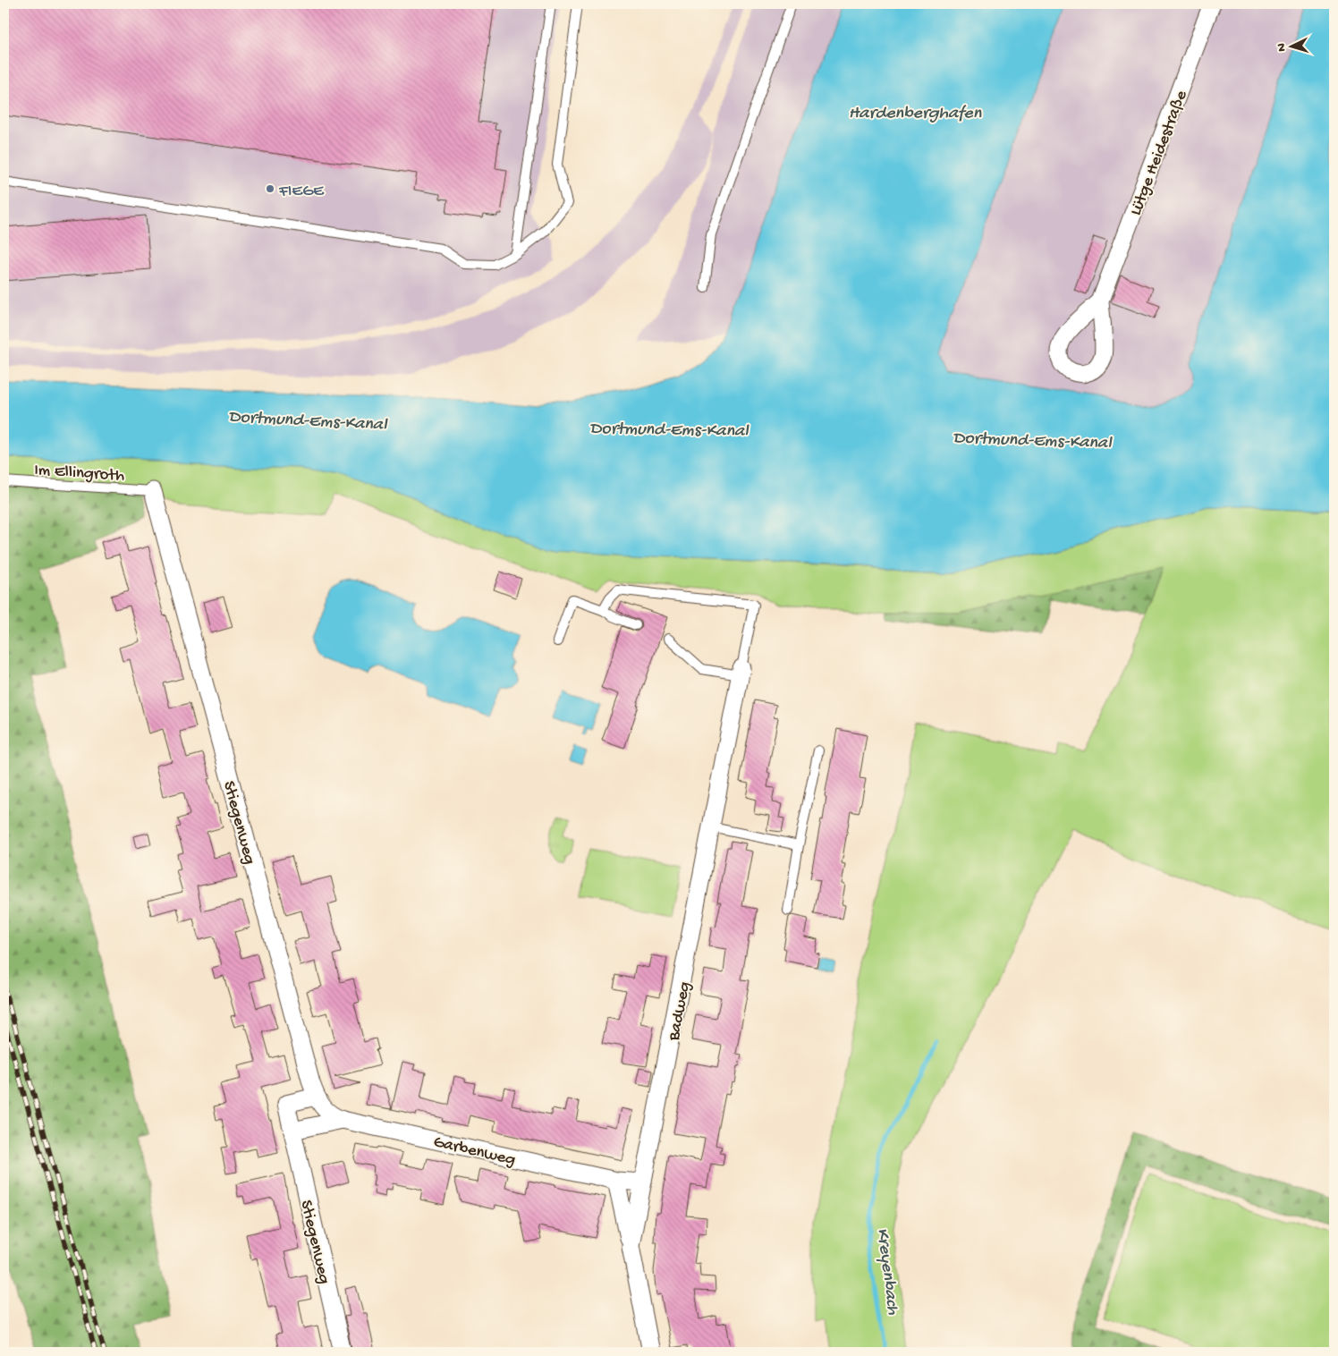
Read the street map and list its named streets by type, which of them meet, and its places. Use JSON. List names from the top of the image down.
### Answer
{
  "streets": {
    "street": [
      "Lütge Heidestraße",
      "Stiegenweg",
      "Badweg",
      "Garbenweg"
    ],
    "lane": ["Im Ellingroth"]
  },
  "crossings": [
    ["Im Ellingroth", "Stiegenweg"],
    ["Stiegenweg", "Garbenweg"],
    ["Badweg", "Garbenweg"]
  ],
  "water": ["Hardenberghafen", "Dortmund-Ems-Kanal", "Kreyenbach"],
  "places": ["FIEGE"],
  "north": "left"
}
